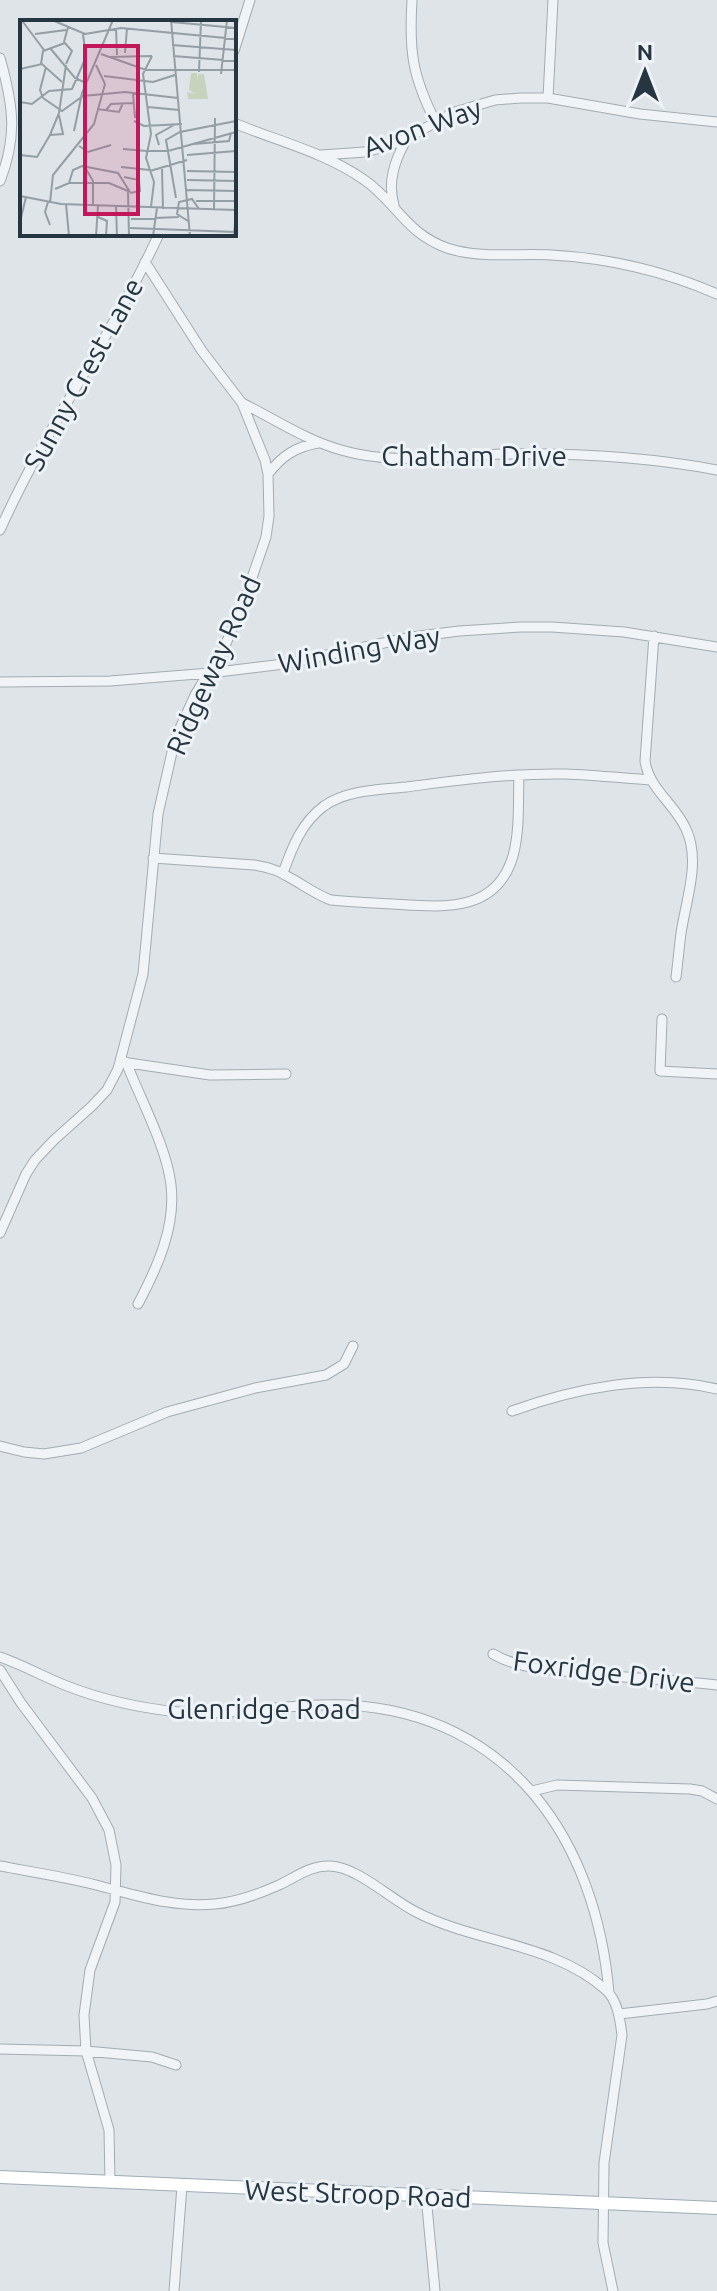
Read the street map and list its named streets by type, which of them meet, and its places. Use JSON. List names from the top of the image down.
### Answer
{
  "streets": {
    "main road": ["West Stroop Road"],
    "street": [
      "Avon Way",
      "Sunny Crest Lane",
      "Chatham Drive",
      "Winding Way",
      "Ridgeway Road",
      "Foxridge Drive",
      "Glenridge Road"
    ]
  },
  "crossings": [
    ["Sunny Crest Lane", "Ridgeway Road"],
    ["Chatham Drive", "Ridgeway Road"],
    ["Winding Way", "Ridgeway Road"]
  ],
  "north": "top"
}
